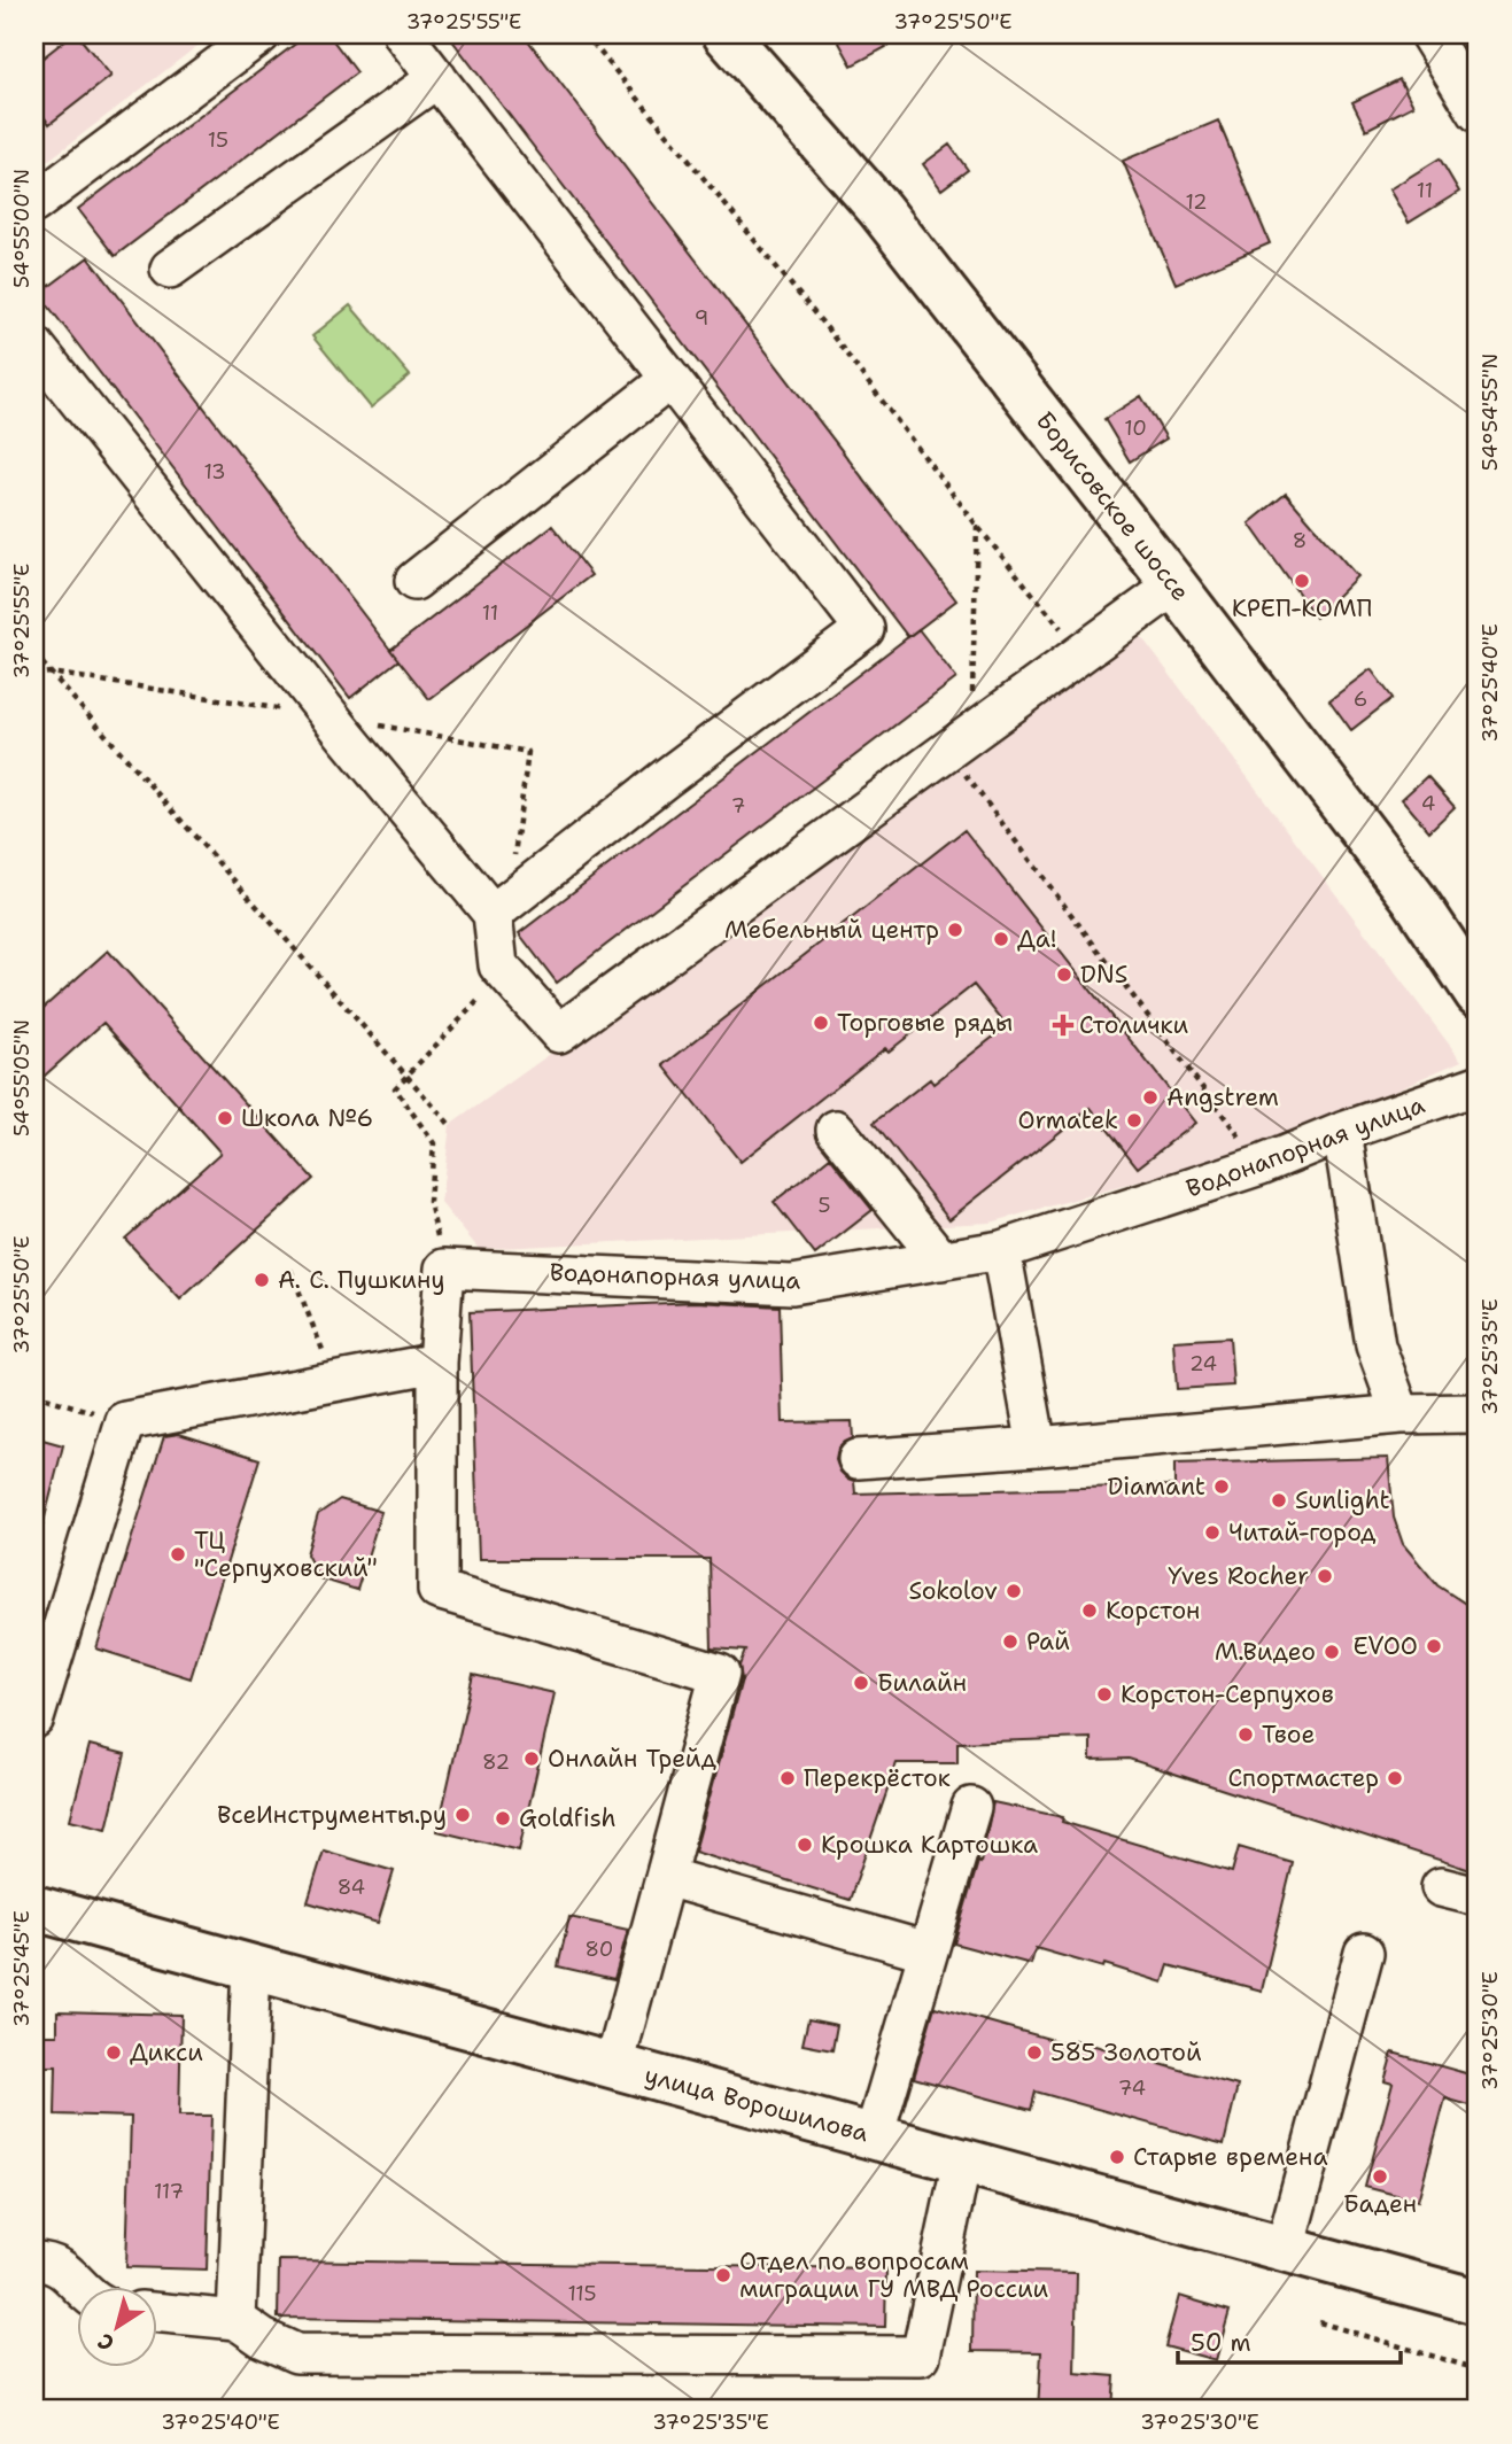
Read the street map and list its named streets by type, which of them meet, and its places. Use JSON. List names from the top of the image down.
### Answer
{
  "streets": {
    "main road": ["Борисовское шоссе", "улица Ворошилова"],
    "street": ["Водонапорная улица"]
  },
  "places": {
    "other": [
      "КРЕП-КОМП",
      "Мебельный центр",
      "Да!",
      "DNS",
      "Торговые ряды",
      "Angstrem",
      "Школа №6",
      "Ormatek",
      "А. С. Пушкину",
      "Diamant",
      "Sunlight",
      "Читай-город",
      "ТЦ \"Серпуховский\"",
      "Yves Rocher",
      "Sokolov",
      "Корстон",
      "Рай",
      "EVOO",
      "М.Видео",
      "Билайн",
      "Корстон-Серпухов",
      "Твое",
      "Онлайн Трейд",
      "Перекрёсток",
      "Спортмастер",
      "ВсеИнструменты.ру",
      "Goldfish",
      "Крошка Картошка",
      "Дикси",
      "585 Золотой",
      "Старые времена",
      "Баден",
      "Отдел по вопросам миграции ГУ МВД России"
    ],
    "health": ["Столички"]
  },
  "house_numbers": [
    "15",
    "11",
    "12",
    "9",
    "10",
    "13",
    "8",
    "11",
    "6",
    "4",
    "7",
    "5",
    "24",
    "82",
    "84",
    "80",
    "74",
    "117",
    "115"
  ],
  "scale_bar": "50 m",
  "north": "bottom left",
  "coordinates": [
    "37°25'55\"E",
    "37°25'50\"E",
    "54°55'00\"N",
    "54°54'55\"N",
    "37°25'40\"E",
    "54°55'05\"N",
    "37°25'35\"E",
    "37°25'45\"E",
    "37°25'30\"E"
  ]
}
